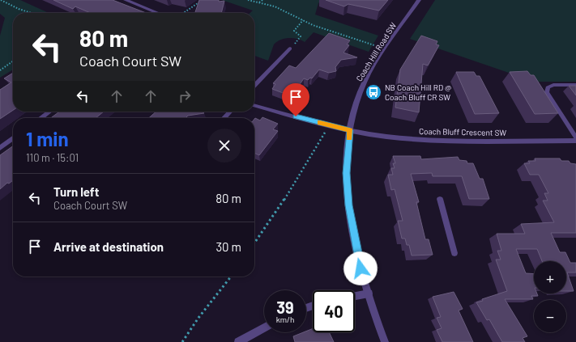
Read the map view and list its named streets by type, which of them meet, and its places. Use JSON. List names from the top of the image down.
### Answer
{
  "streets": {
    "street": ["Coach Hill Road SW", "Coach Bluff Crescent SW"]
  },
  "crossings": [
    ["Coach Hill Road SW", "Coach Bluff Crescent SW"]
  ],
  "places": {
    "bus stop": ["NB Coach Hill RD @ Coach Bluff CR SW"]
  },
  "page": {
    "turn": ["80 m", "Coach Court SW"],
    "heading": ["1 min", "110 m · 15:01"],
    "list": [
      {
        "name": "Turn left",
        "note": "Coach Court SW",
        "value": "80 m"
      },
      {
        "name": "Arrive at destination",
        "value": "30 m"
      }
    ],
    "map_buttons": ["+", "−"],
    "speed": "39 km/h",
    "limit": "40"
  }
}
